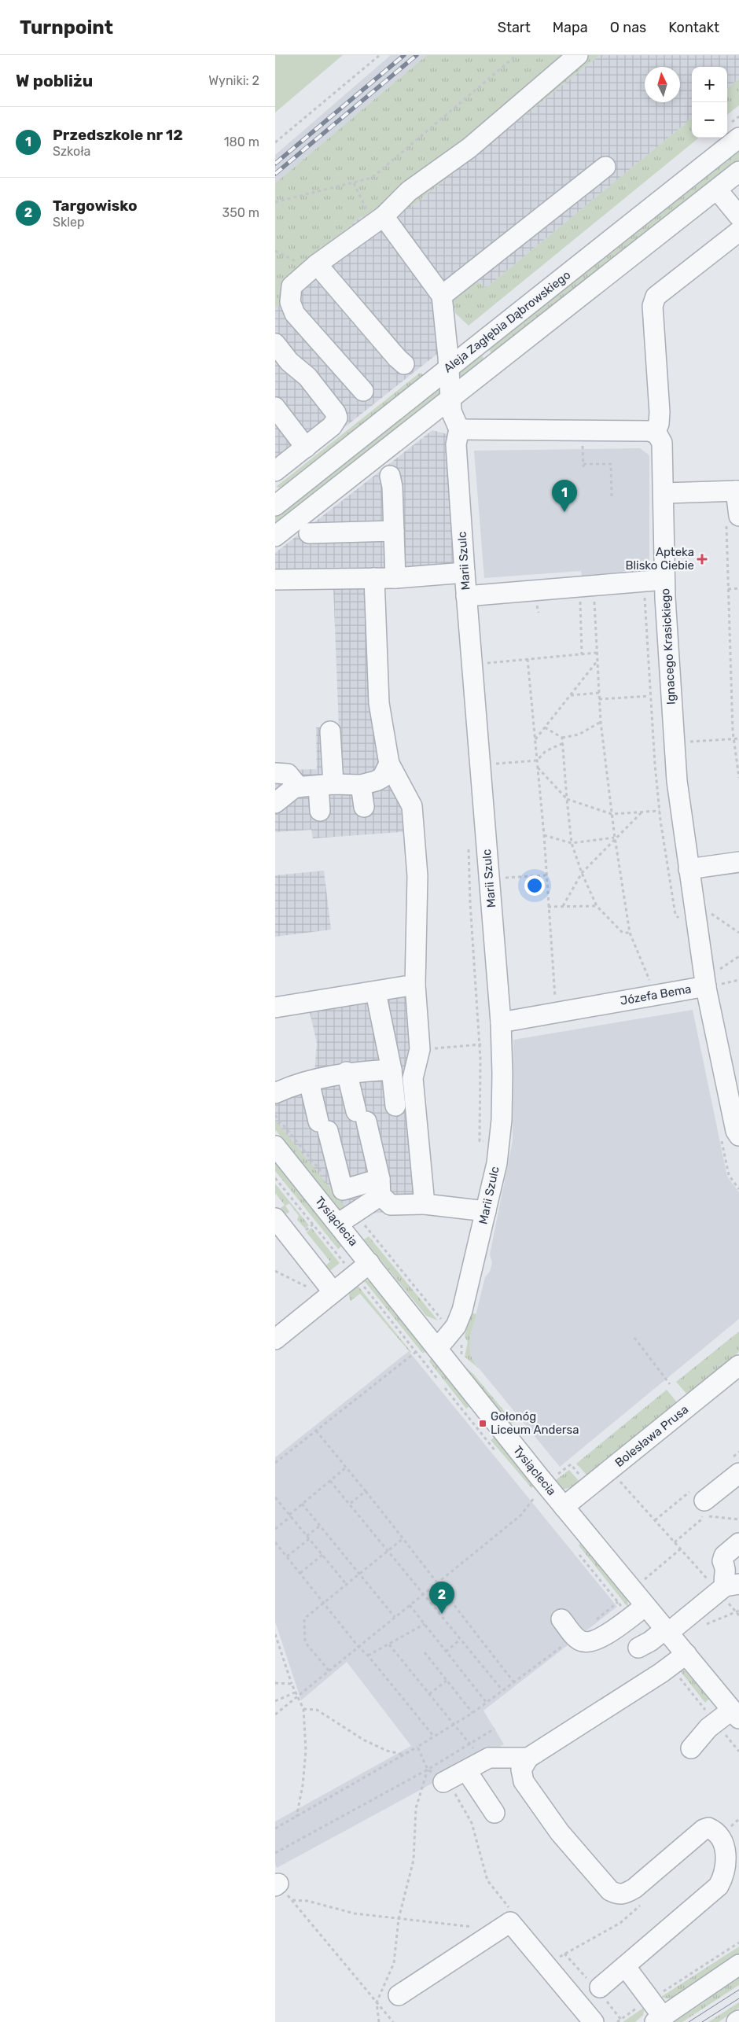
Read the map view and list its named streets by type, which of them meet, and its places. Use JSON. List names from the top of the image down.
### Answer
{
  "streets": {
    "street": [
      "Aleja Zagłębia Dąbrowskiego",
      "Marii Szulc",
      "Ignacego Krasickiego",
      "Józefa Bema",
      "Tysiąclecia",
      "Bolesława Prusa"
    ]
  },
  "crossings": [
    ["Marii Szulc", "Józefa Bema"],
    ["Marii Szulc", "Tysiąclecia"],
    ["Ignacego Krasickiego", "Józefa Bema"],
    ["Tysiąclecia", "Bolesława Prusa"]
  ],
  "places": {
    "health": ["Apteka Blisko Ciebie"],
    "transit": ["Gołonóg Liceum Andersa"]
  },
  "north": "top",
  "page": {
    "header": "Turnpoint",
    "nav": [
      "Start",
      "Mapa",
      "O nas",
      "Kontakt"
    ],
    "heading": ["W pobliżu", "Wyniki: 2"],
    "map_buttons": ["+", "−"],
    "list": [
      {
        "mark": "1",
        "name": "Przedszkole nr 12",
        "note": "Szkoła",
        "value": "180 m"
      },
      {
        "mark": "2",
        "name": "Targowisko",
        "note": "Sklep",
        "value": "350 m"
      }
    ],
    "pins": ["1", "2"]
  }
}
